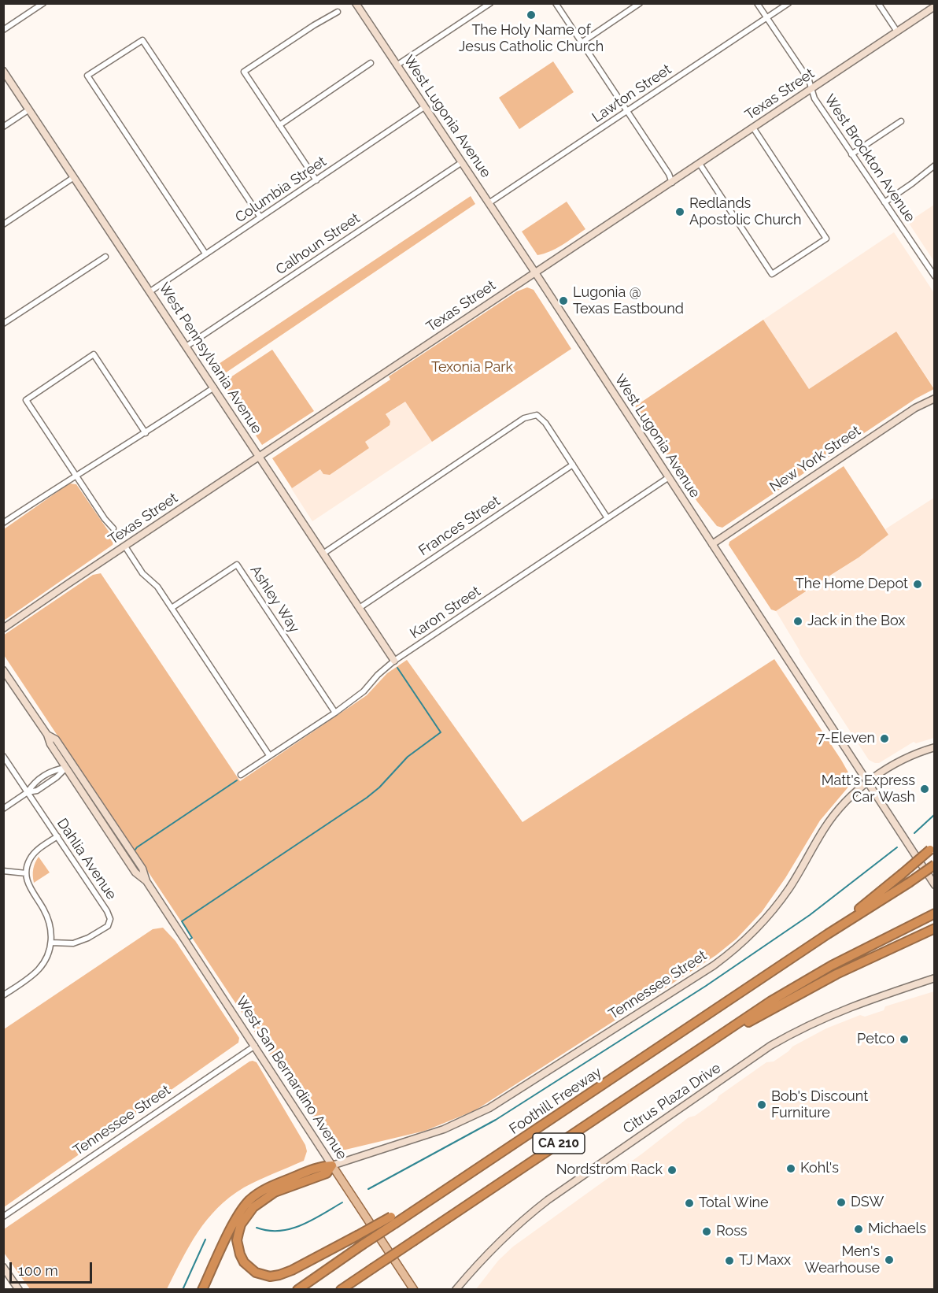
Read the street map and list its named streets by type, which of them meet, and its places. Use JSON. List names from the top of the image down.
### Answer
{
  "streets": {
    "highway": ["Foothill Freeway", "CA 210"],
    "main road": ["West San Bernardino Avenue"],
    "street": [
      "Lawton Street",
      "Texas Street",
      "West Lugonia Avenue",
      "West Brockton Avenue",
      "Columbia Street",
      "Calhoun Street",
      "West Pennsylvania Avenue",
      "New York Street",
      "Frances Street",
      "Ashley Way",
      "Karon Street",
      "Dahlia Avenue",
      "Tennessee Street",
      "Citrus Plaza Drive"
    ]
  },
  "crossings": [
    ["Lawton Street", "West Lugonia Avenue"],
    ["Lawton Street", "West Brockton Avenue"],
    ["Texas Street", "West Lugonia Avenue"],
    ["Texas Street", "West Brockton Avenue"],
    ["Texas Street", "West Pennsylvania Avenue"],
    ["West Lugonia Avenue", "Columbia Street"],
    ["West Lugonia Avenue", "Calhoun Street"],
    ["West Lugonia Avenue", "New York Street"],
    ["West Lugonia Avenue", "Karon Street"],
    ["West Lugonia Avenue", "Tennessee Street"],
    ["Columbia Street", "West Pennsylvania Avenue"],
    ["Calhoun Street", "West Pennsylvania Avenue"],
    ["West Pennsylvania Avenue", "Frances Street"],
    ["West Pennsylvania Avenue", "Karon Street"],
    ["Ashley Way", "Karon Street"],
    ["Tennessee Street", "West San Bernardino Avenue"]
  ],
  "parks": ["Texonia Park"],
  "places": [
    "The Holy Name of Jesus Catholic Church",
    "Redlands Apostolic Church",
    "Lugonia @ Texas Eastbound",
    "The Home Depot",
    "Jack in the Box",
    "7-Eleven",
    "Matt's Express Car Wash",
    "Petco",
    "Bob's Discount Furniture",
    "Kohl's",
    "Nordstrom Rack",
    "DSW",
    "Total Wine",
    "Michaels",
    "Ross",
    "Men's Wearhouse",
    "TJ Maxx"
  ],
  "scale_bar": "100 m"
}
